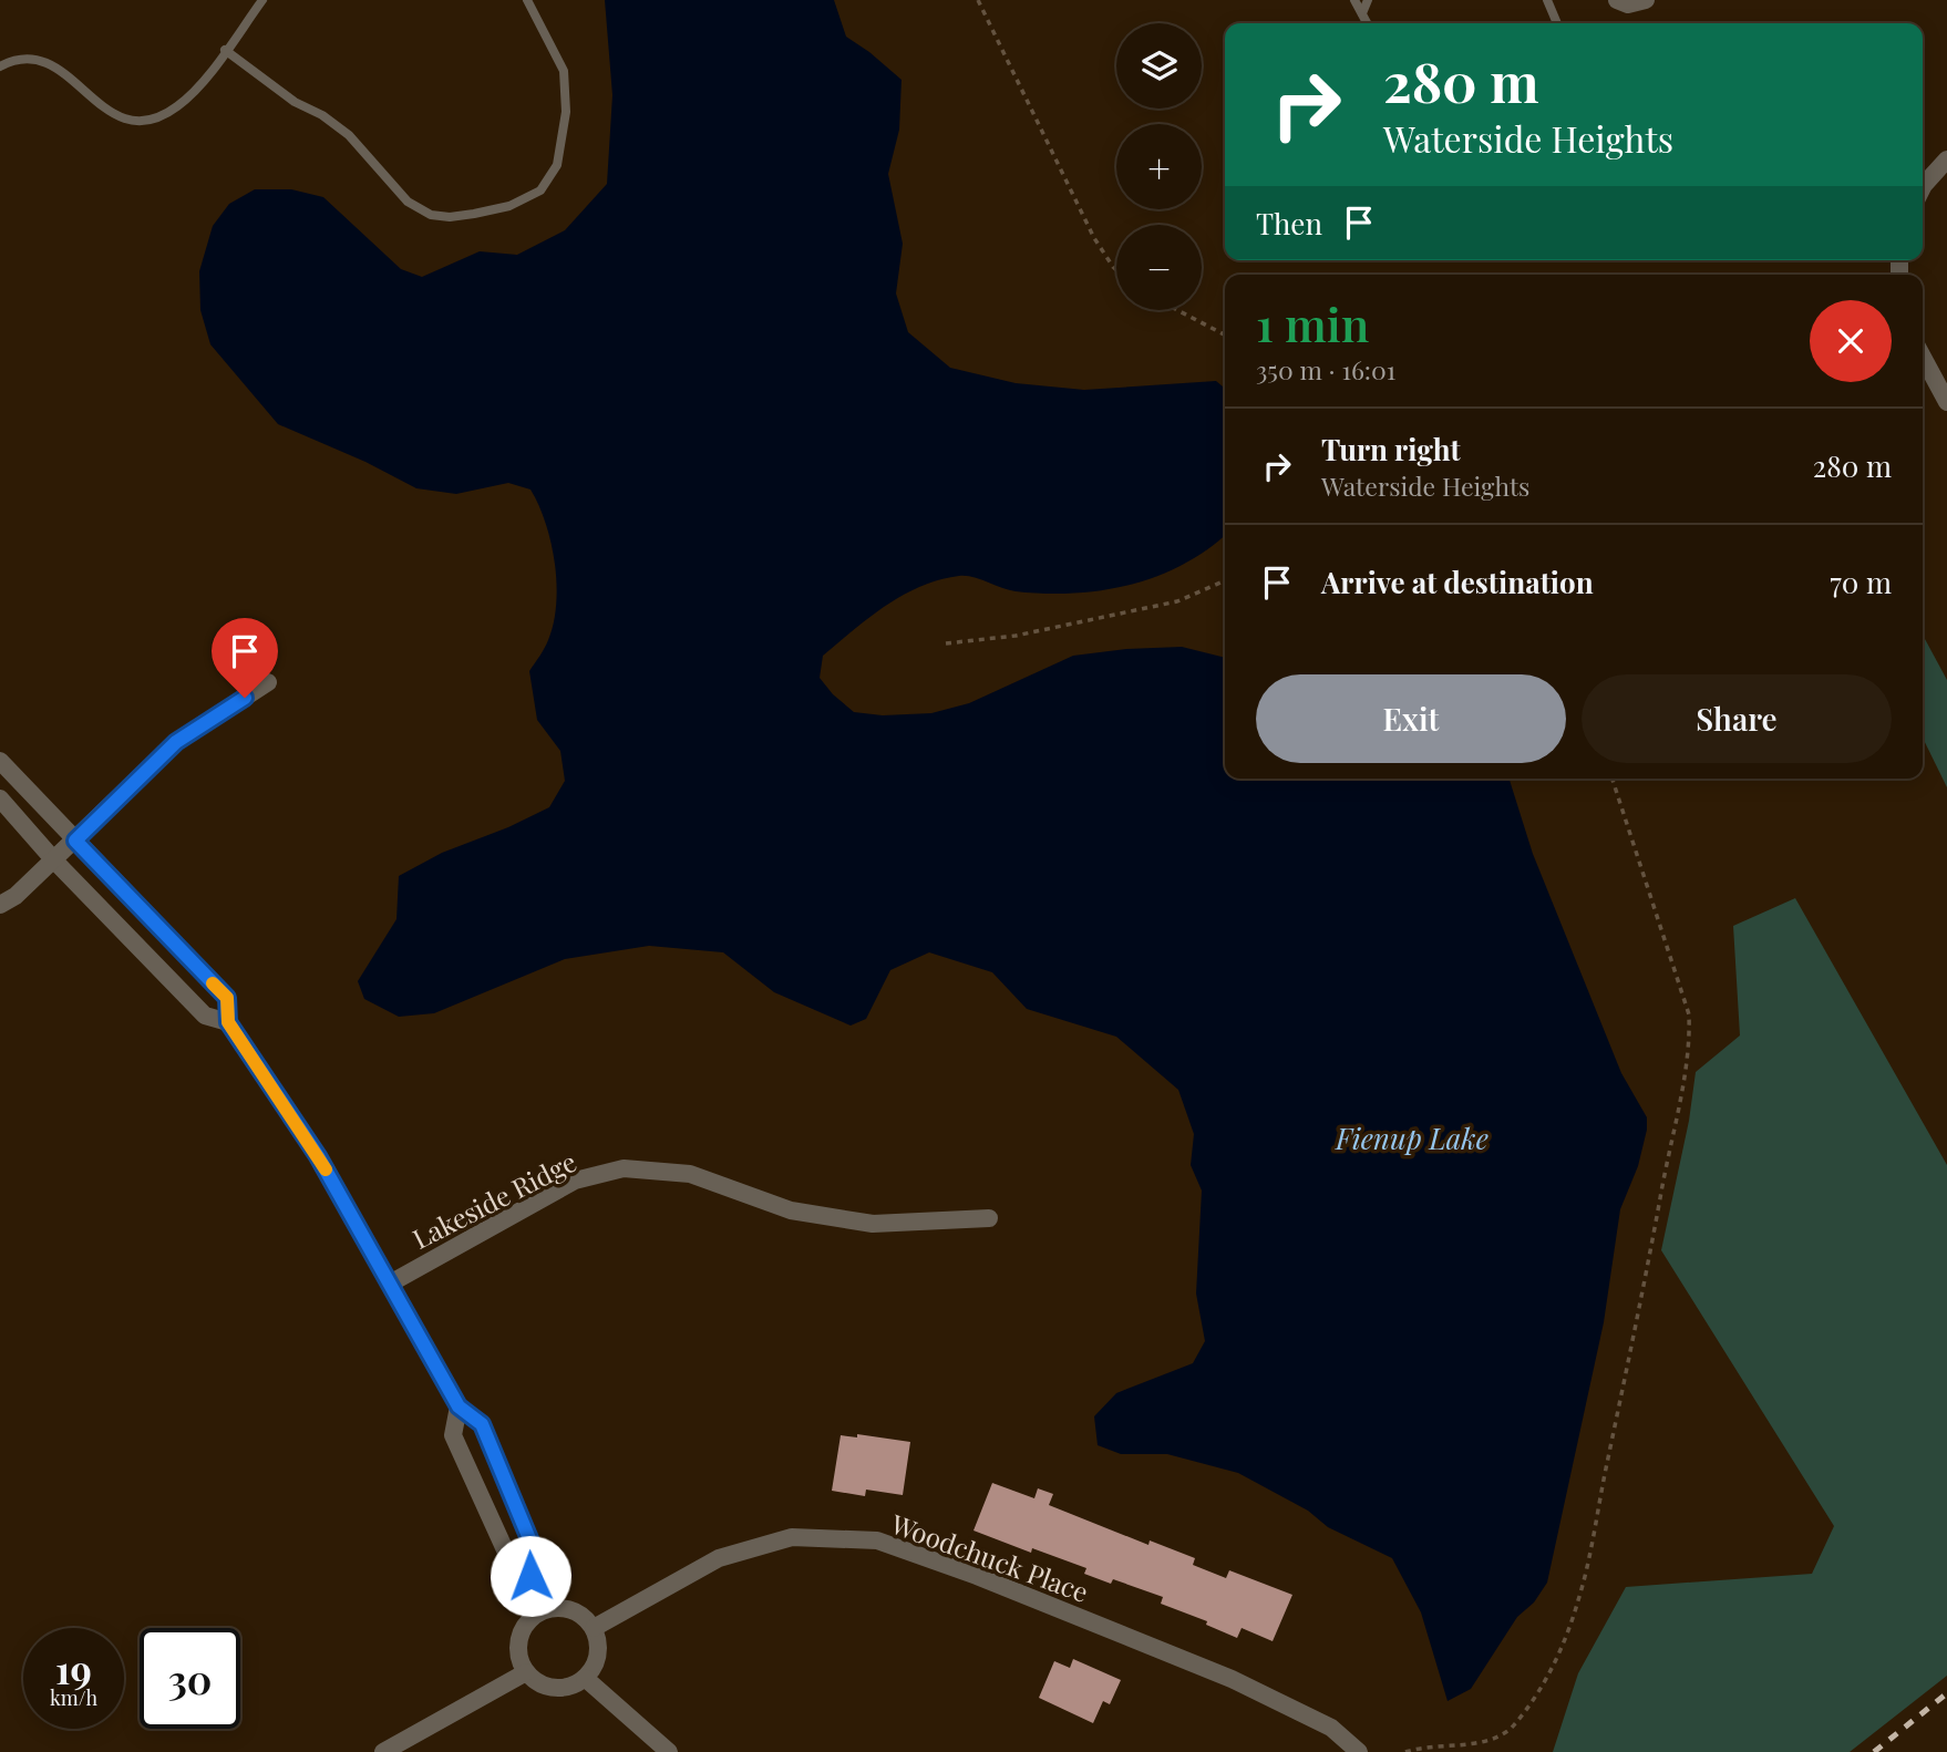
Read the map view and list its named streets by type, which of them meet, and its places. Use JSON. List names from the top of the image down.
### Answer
{
  "streets": {
    "street": ["Lakeside Ridge", "Woodchuck Place"]
  },
  "water": ["Fienup Lake"],
  "page": {
    "map_buttons": ["+", "−"],
    "turn": ["280 m", "Waterside Heights"],
    "then": "Then",
    "heading": ["1 min", "350 m · 16:01"],
    "list": [
      {
        "name": "Turn right",
        "note": "Waterside Heights",
        "value": "280 m"
      },
      {
        "name": "Arrive at destination",
        "value": "70 m"
      }
    ],
    "buttons": ["Exit", "Share"],
    "speed": "19 km/h",
    "limit": "30"
  }
}
